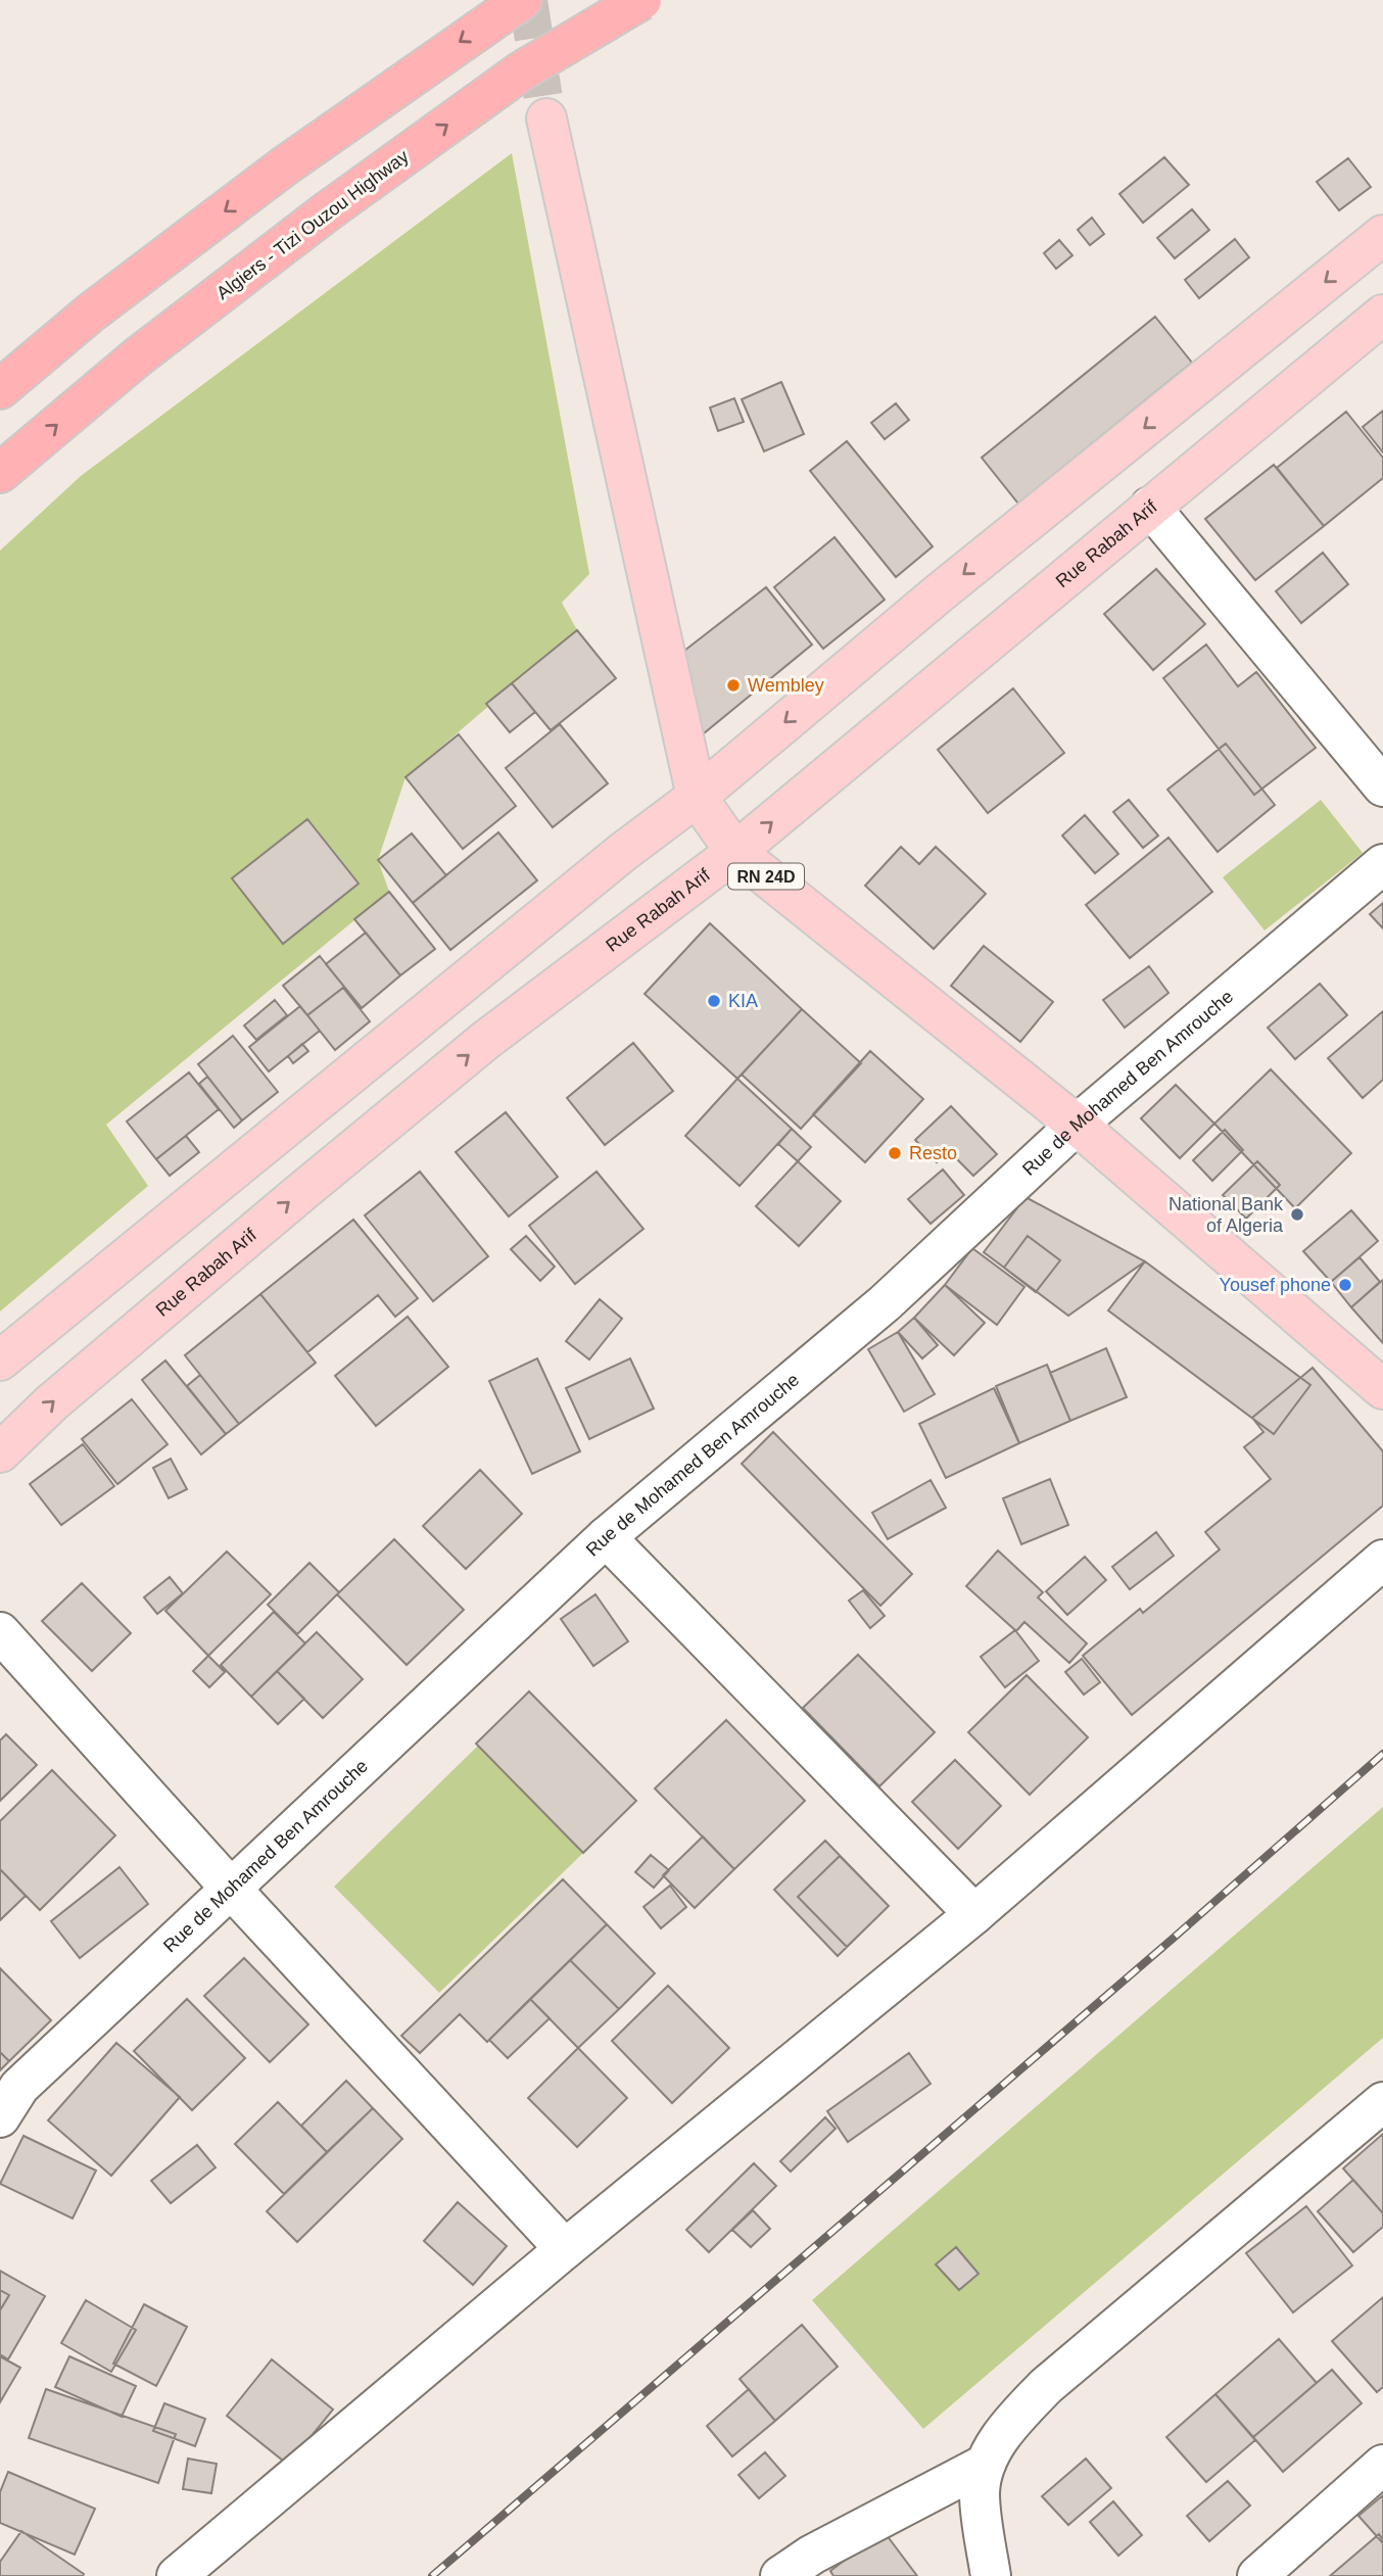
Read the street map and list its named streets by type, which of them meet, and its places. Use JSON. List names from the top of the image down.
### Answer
{
  "streets": {
    "highway": ["Algiers - Tizi Ouzou Highway"],
    "main road": ["Rue Rabah Arif", "RN 24D"],
    "street": ["Rue de Mohamed Ben Amrouche"]
  },
  "crossings": [
    ["Rue Rabah Arif", "RN 24D"],
    ["RN 24D", "Rue de Mohamed Ben Amrouche"]
  ],
  "places": [
    "Wembley",
    "KIA",
    "Resto",
    "National Bank of Algeria",
    "Yousef phone"
  ]
}
